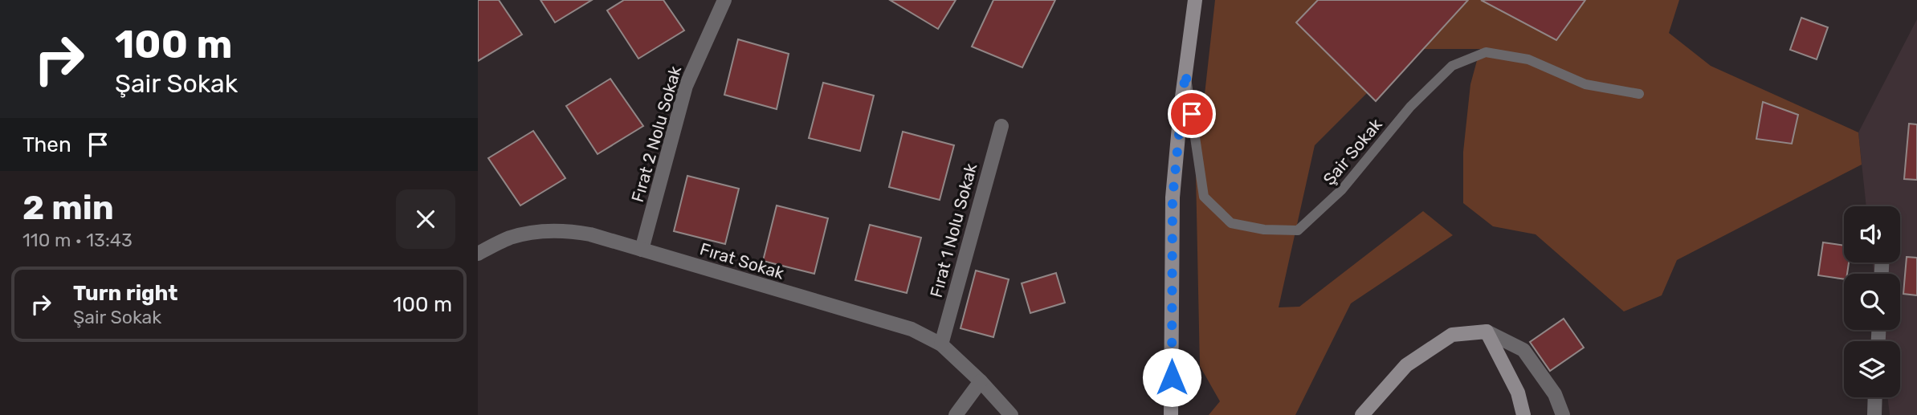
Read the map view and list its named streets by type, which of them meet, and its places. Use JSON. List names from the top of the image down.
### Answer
{
  "streets": {
    "street": ["Fırat 2 Nolu Sokak", "Fırat 1 Nolu Sokak", "Fırat Sokak"],
    "lane": ["Şair Sokak"]
  },
  "crossings": [
    ["Fırat 2 Nolu Sokak", "Fırat Sokak"],
    ["Fırat 1 Nolu Sokak", "Fırat Sokak"]
  ],
  "page": {
    "turn": ["100 m", "Şair Sokak"],
    "then": "Then",
    "heading": ["2 min", "110 m · 13:43"],
    "list": [
      {
        "name": "Turn right",
        "note": "Şair Sokak",
        "value": "100 m"
      }
    ]
  }
}
